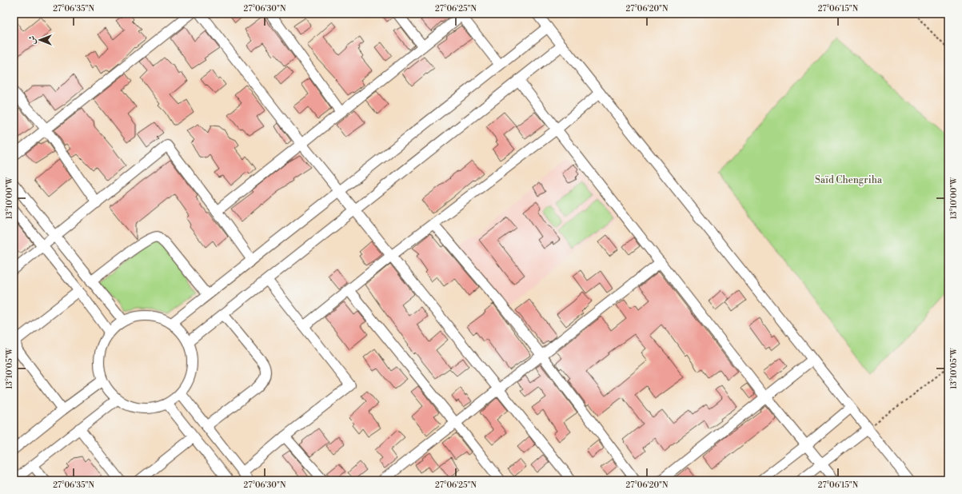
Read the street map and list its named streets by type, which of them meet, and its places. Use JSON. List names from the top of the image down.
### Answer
{
  "parks": ["Saïd Chengriha"],
  "north": "left",
  "coordinates": [
    "27°06'35\"N",
    "27°06'30\"N",
    "27°06'25\"N",
    "27°06'20\"N",
    "27°06'15\"N",
    "13°10'00\"W",
    "13°10'05\"W"
  ]
}
